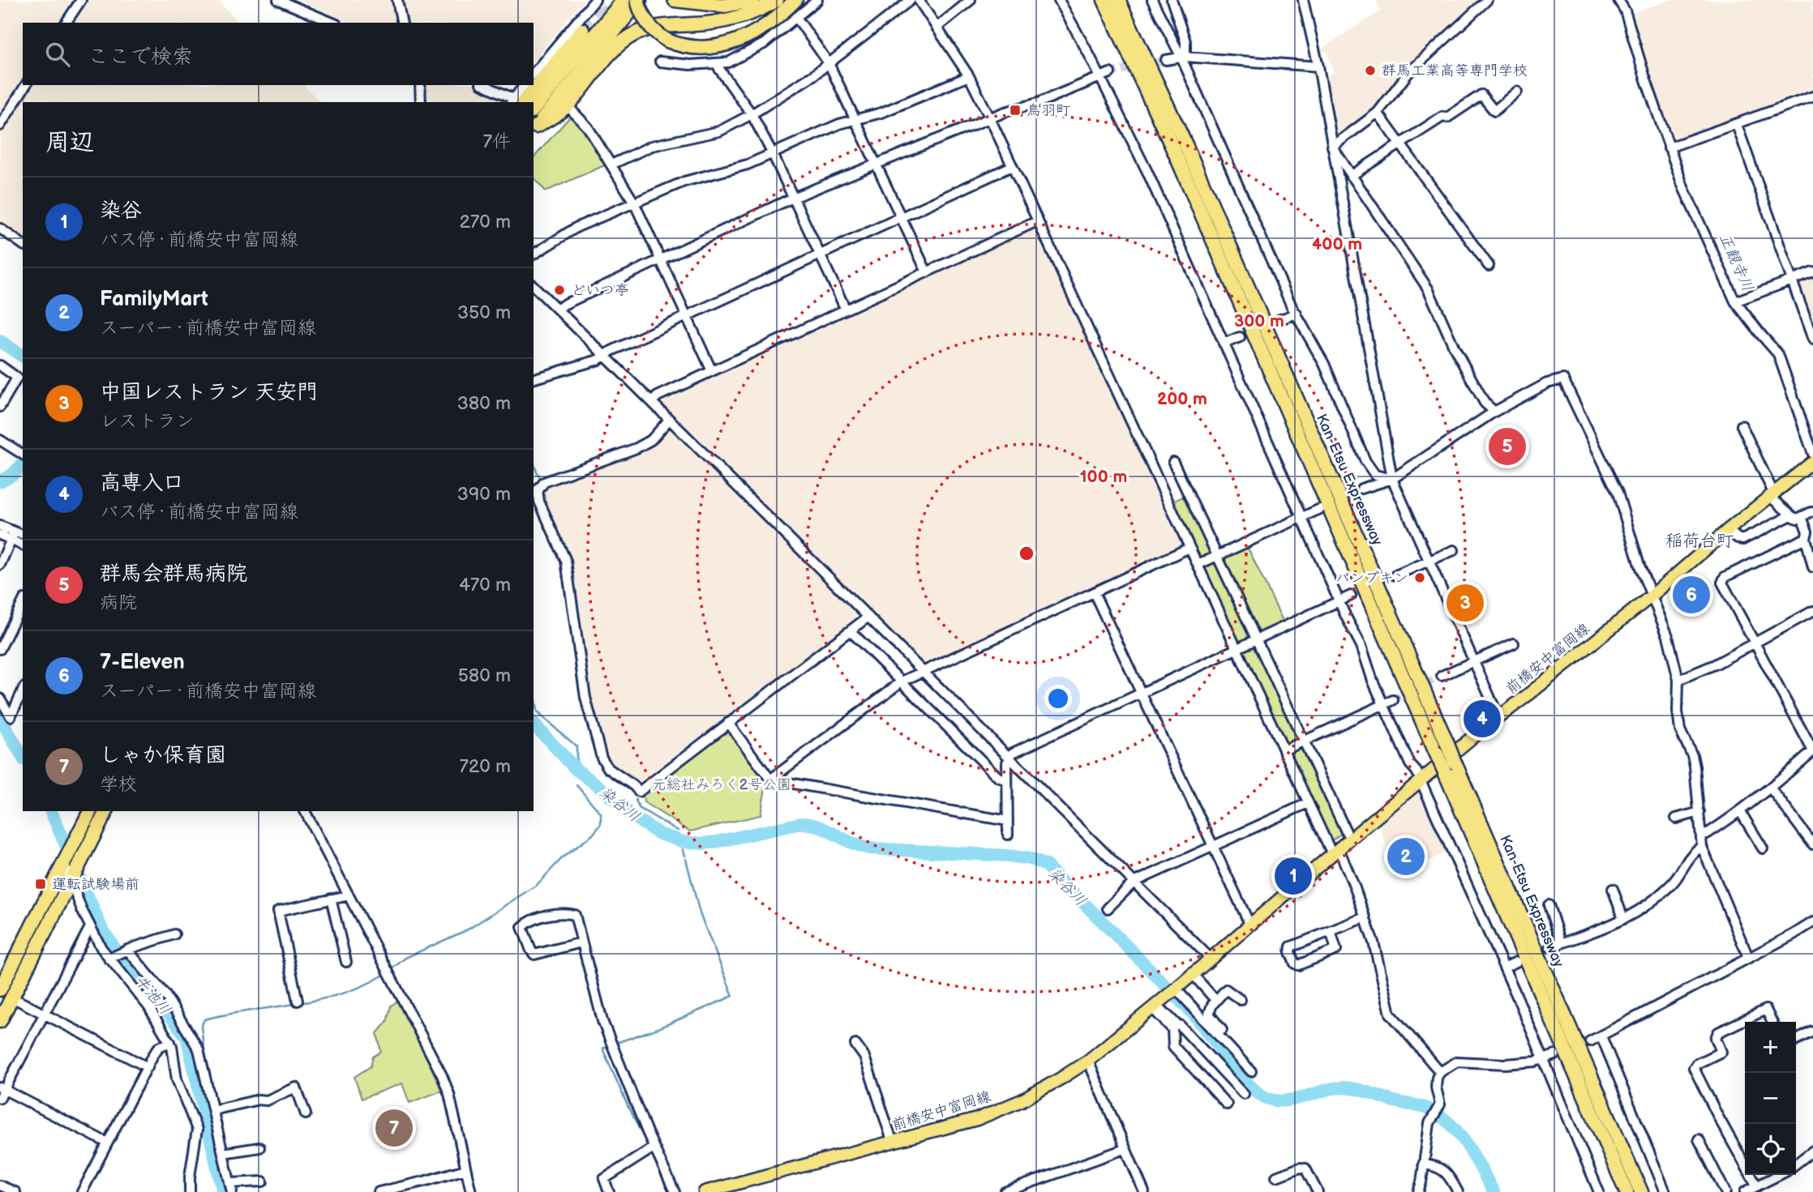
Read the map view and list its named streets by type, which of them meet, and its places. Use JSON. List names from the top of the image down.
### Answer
{
  "streets": {
    "highway": ["Kan-Etsu Expressway"],
    "main road": ["前橋安中富岡線"]
  },
  "districts": ["稲荷台町"],
  "water": ["正観寺川", "染谷川", "牛池川"],
  "parks": ["元総社みろく2号公園"],
  "places": {
    "other": ["群馬工業高等専門学校", "どいつ亭", "パンプキン"],
    "transit": ["鳥羽町", "運転試験場前"]
  },
  "page": {
    "search": "ここで検索",
    "heading": ["周辺", "7件"],
    "list": [
      {
        "mark": "1",
        "name": "染谷",
        "note": "バス停 · 前橋安中富岡線",
        "value": "270 m"
      },
      {
        "mark": "2",
        "name": "FamilyMart",
        "note": "スーパー · 前橋安中富岡線",
        "value": "350 m"
      },
      {
        "mark": "3",
        "name": "中国レストラン 天安門",
        "note": "レストラン",
        "value": "380 m"
      },
      {
        "mark": "4",
        "name": "高専入口",
        "note": "バス停 · 前橋安中富岡線",
        "value": "390 m"
      },
      {
        "mark": "5",
        "name": "群馬会群馬病院",
        "note": "病院",
        "value": "470 m"
      },
      {
        "mark": "6",
        "name": "7-Eleven",
        "note": "スーパー · 前橋安中富岡線",
        "value": "580 m"
      },
      {
        "mark": "7",
        "name": "しゃか保育園",
        "note": "学校",
        "value": "720 m"
      }
    ],
    "pins": [
      "5",
      "6",
      "3",
      "4",
      "2",
      "1",
      "7"
    ],
    "map_buttons": ["+", "−"]
  },
  "rings": [
    "400 m",
    "300 m",
    "200 m",
    "100 m"
  ]
}
